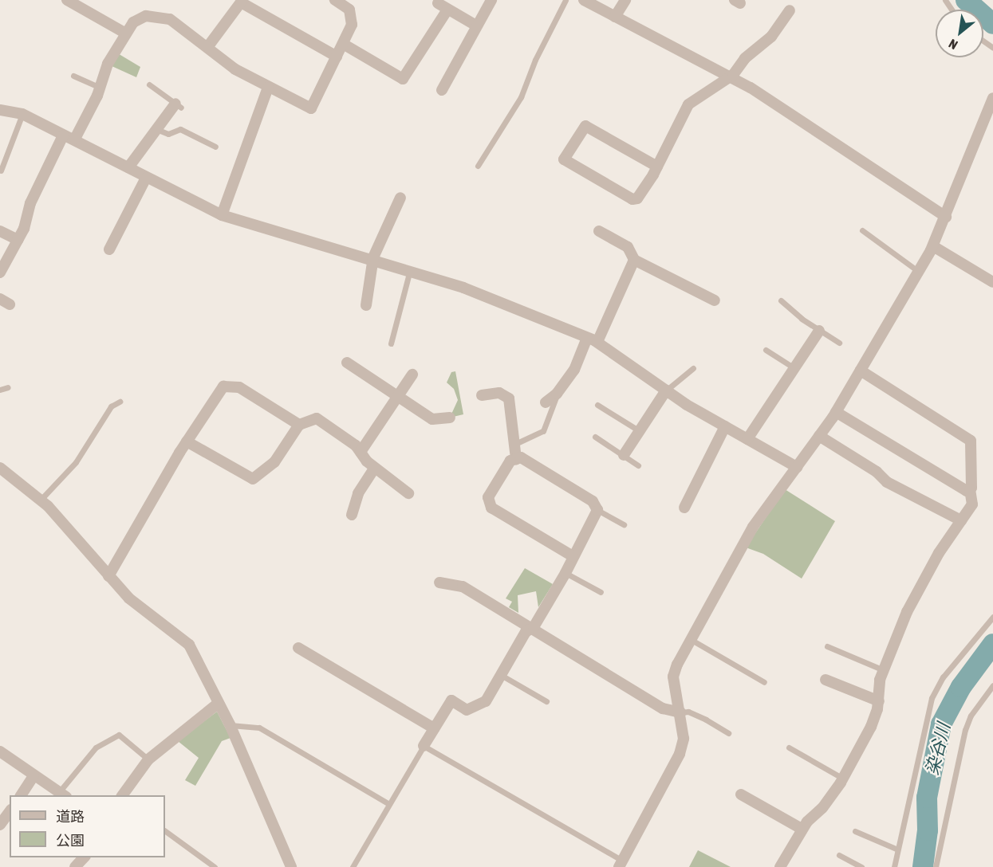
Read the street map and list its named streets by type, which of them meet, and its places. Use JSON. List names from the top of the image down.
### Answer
{
  "water": ["染谷川"],
  "legend": ["道路", "公園"],
  "north": "bottom left"
}
